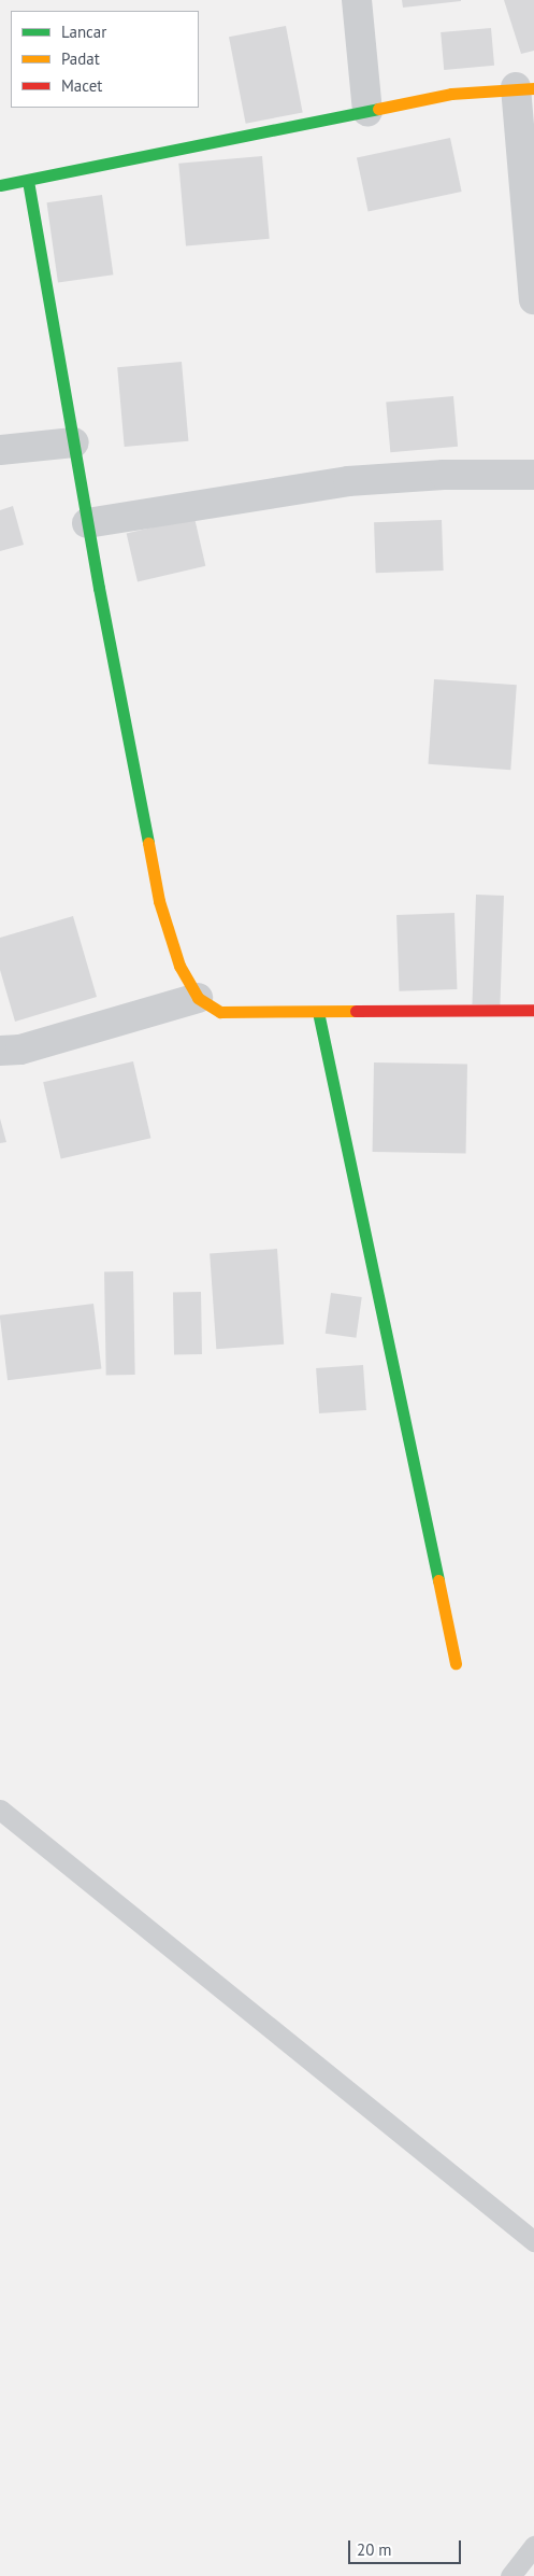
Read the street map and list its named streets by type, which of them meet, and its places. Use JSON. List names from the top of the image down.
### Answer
{
  "legend": ["Lancar", "Padat", "Macet"],
  "scale_bar": "20 m"
}
